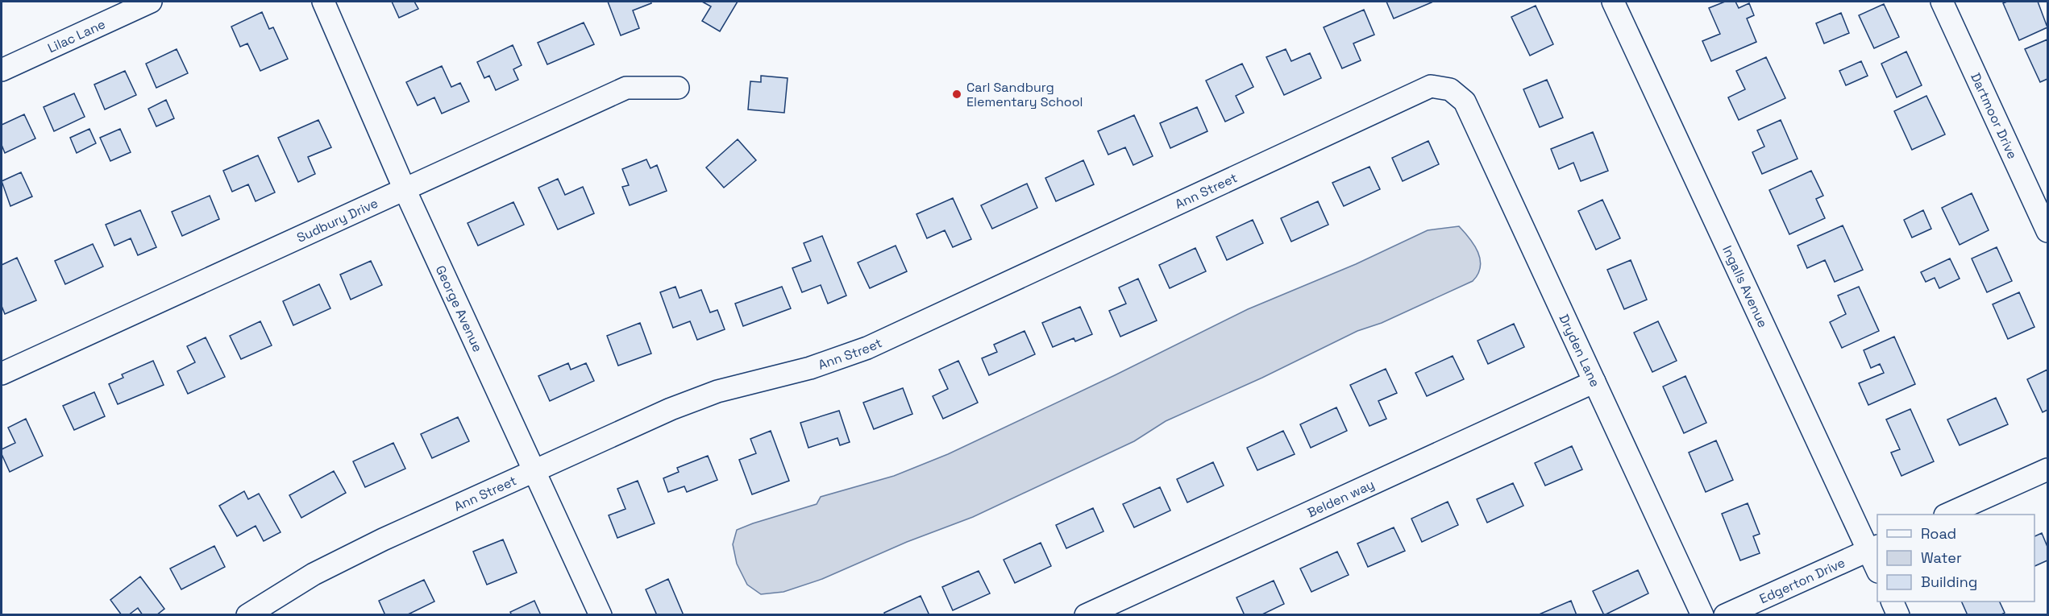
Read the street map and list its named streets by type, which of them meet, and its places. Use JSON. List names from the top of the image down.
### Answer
{
  "streets": {
    "street": [
      "Lilac Lane",
      "Dartmoor Drive",
      "Ann Street",
      "Sudbury Drive",
      "Ingalls Avenue",
      "George Avenue",
      "Dryden Lane",
      "Belden way",
      "Edgerton Drive"
    ]
  },
  "crossings": [
    ["Ann Street", "George Avenue"],
    ["Ann Street", "Dryden Lane"],
    ["Sudbury Drive", "George Avenue"],
    ["Ingalls Avenue", "Edgerton Drive"],
    ["Dryden Lane", "Belden way"]
  ],
  "places": ["Carl Sandburg Elementary School"],
  "legend": ["Road", "Water", "Building"]
}
